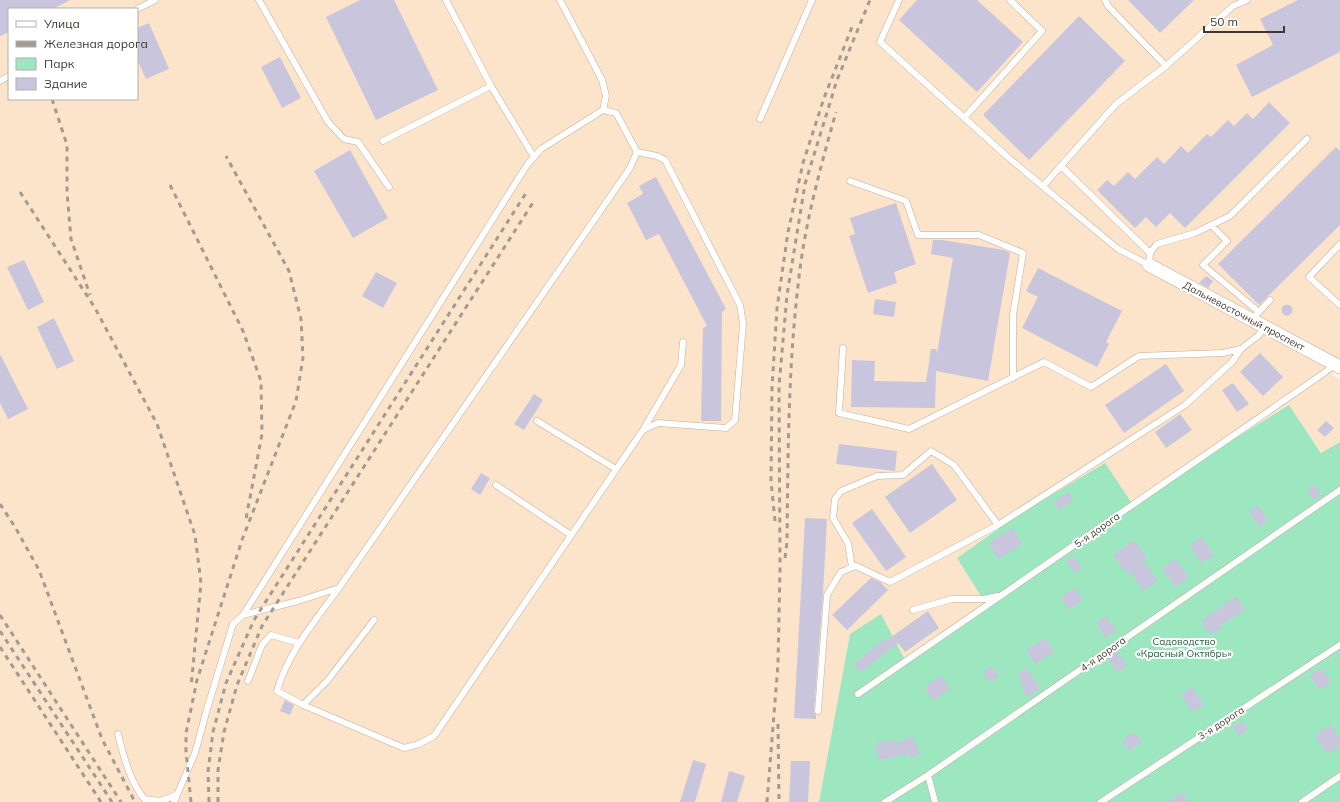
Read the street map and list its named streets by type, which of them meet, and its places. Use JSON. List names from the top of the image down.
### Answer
{
  "streets": {
    "street": ["Дальневосточный проспект"],
    "lane": ["5-я дорога", "4-я дорога", "3-я дорога"]
  },
  "crossings": [
    ["Дальневосточный проспект", "5-я дорога"]
  ],
  "parks": ["Садоводство «Красный Октябрь»"],
  "legend": [
    "Улица",
    "Железная дорога",
    "Парк",
    "Здание"
  ],
  "scale_bar": "50 m"
}
